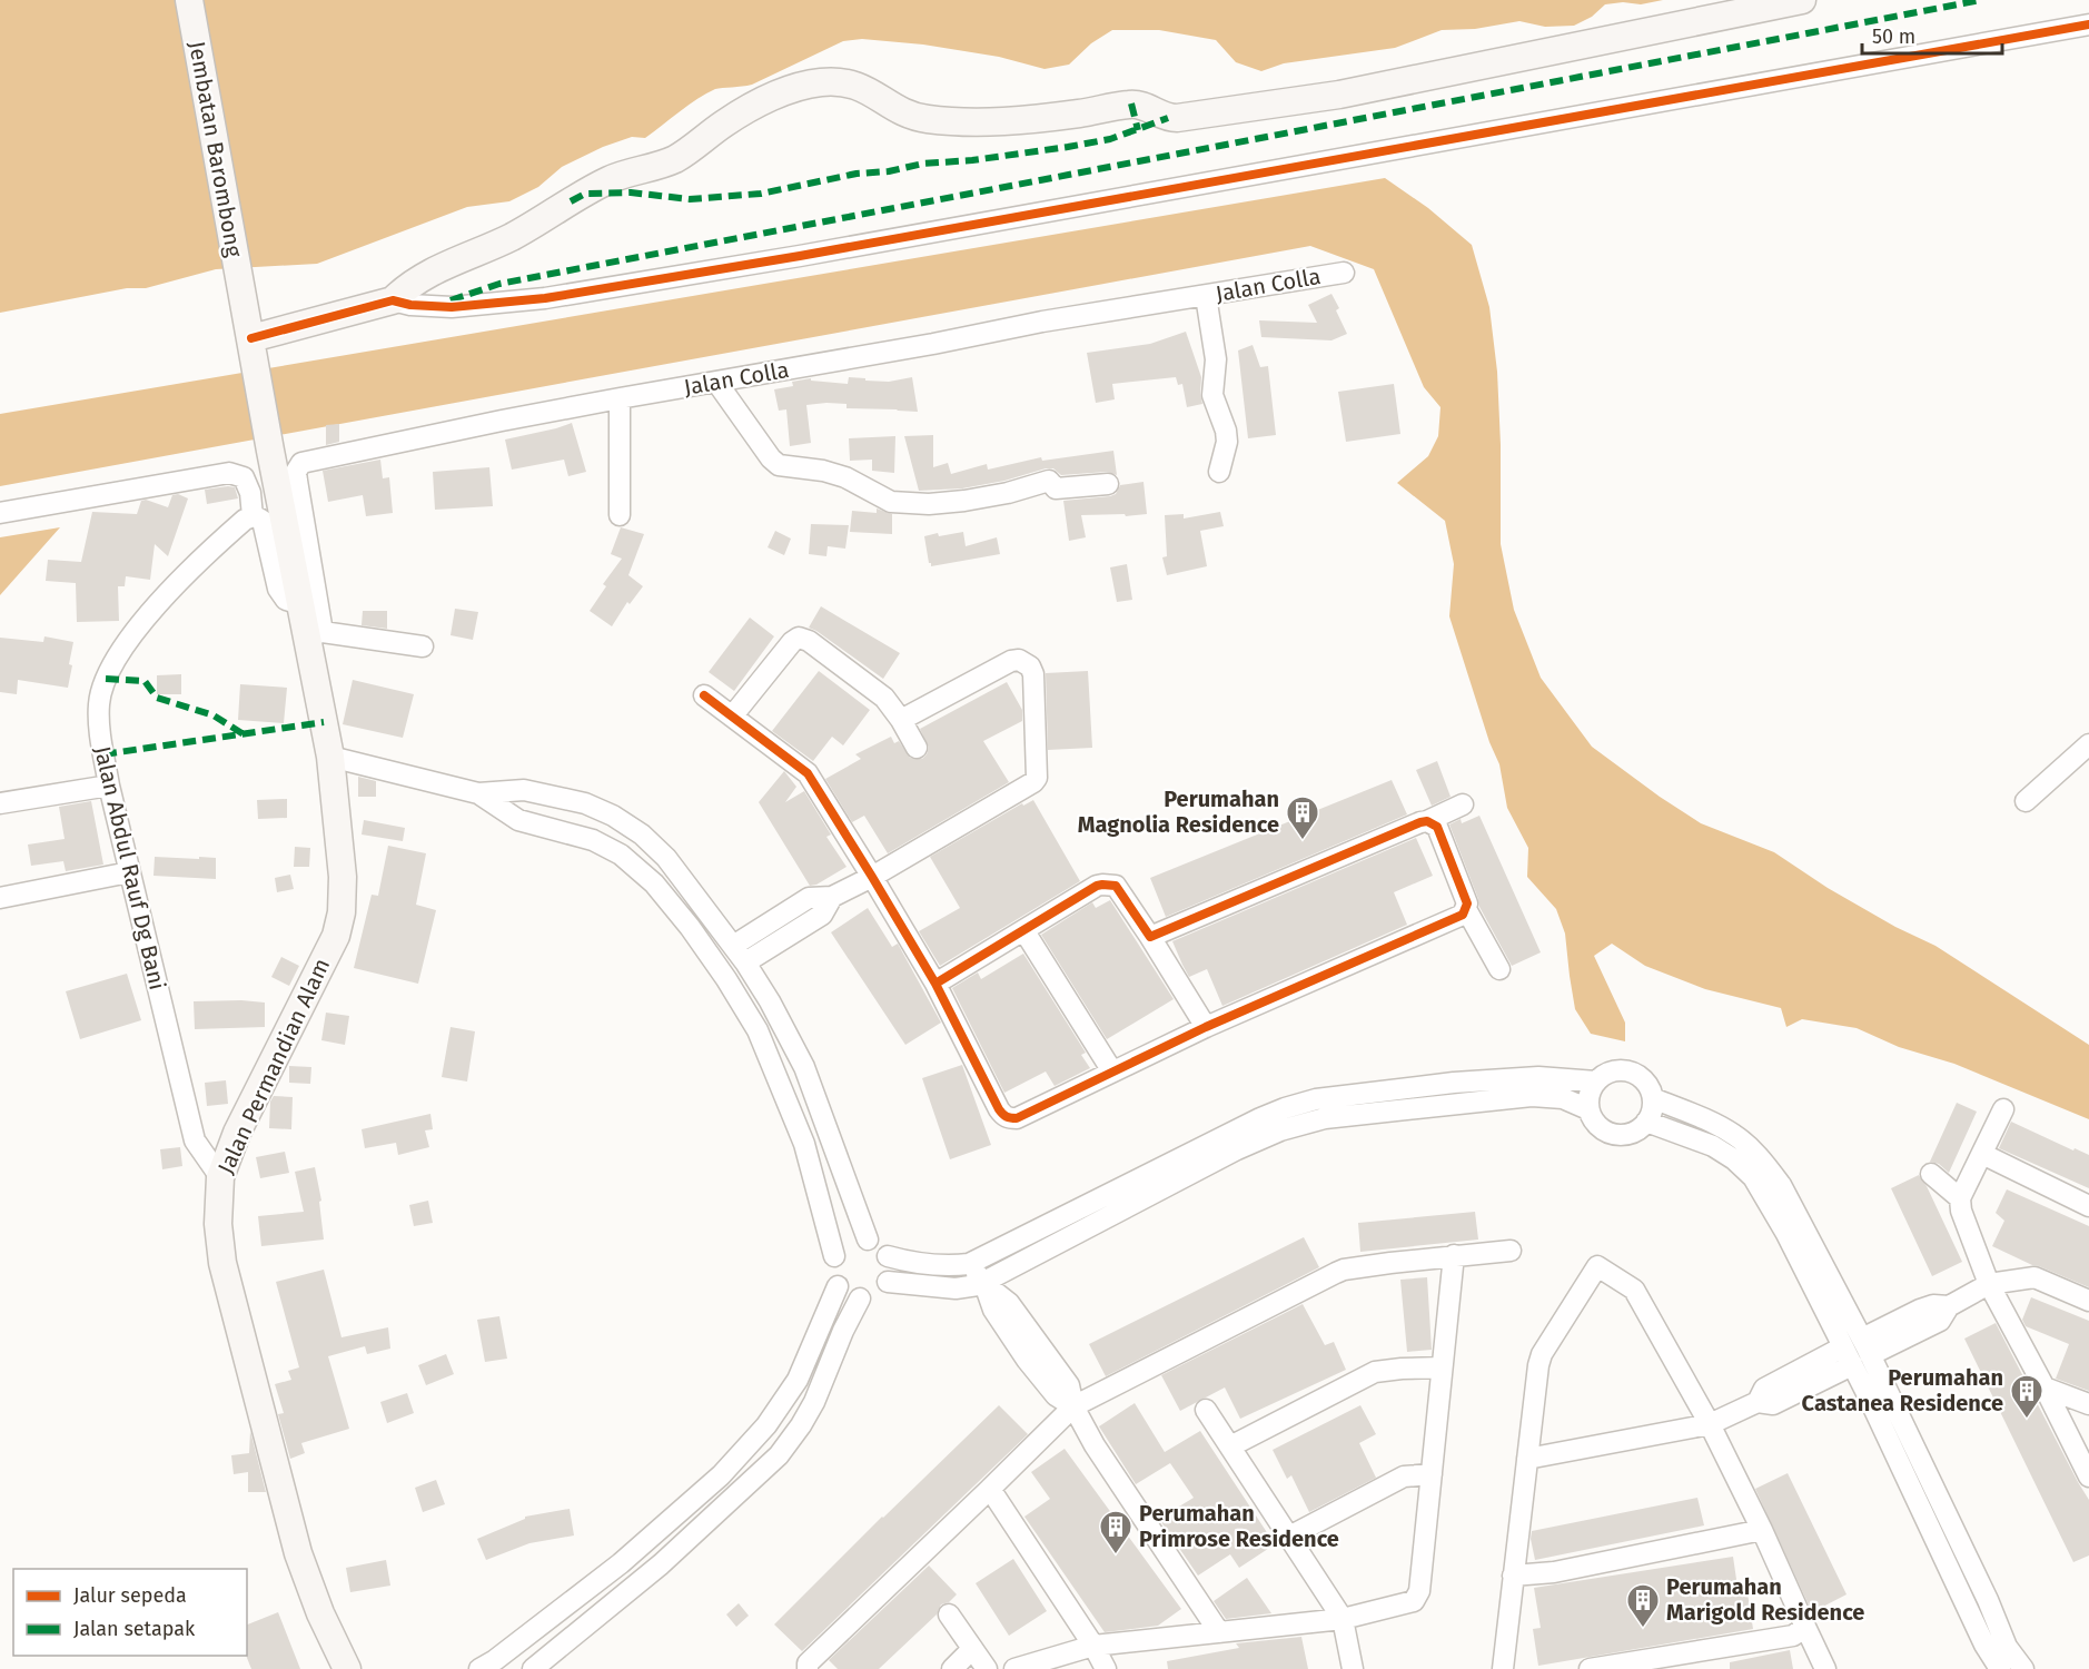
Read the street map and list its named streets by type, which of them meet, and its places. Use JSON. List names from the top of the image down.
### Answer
{
  "streets": {
    "main road": ["Jembatan Barombong", "Jalan Permandian Alam"],
    "street": ["Jalan Colla", "Jalan Abdul Rauf Dg Bani"]
  },
  "crossings": [
    ["Jembatan Barombong", "Jalan Permandian Alam"],
    ["Jalan Colla", "Jalan Permandian Alam"],
    ["Jalan Abdul Rauf Dg Bani", "Jalan Permandian Alam"]
  ],
  "places": {
    "building": [
      "Perumahan Magnolia Residence",
      "Perumahan Castanea Residence",
      "Perumahan Primrose Residence",
      "Perumahan Marigold Residence"
    ]
  },
  "legend": ["Jalur sepeda", "Jalan setapak"],
  "scale_bar": "50 m"
}
